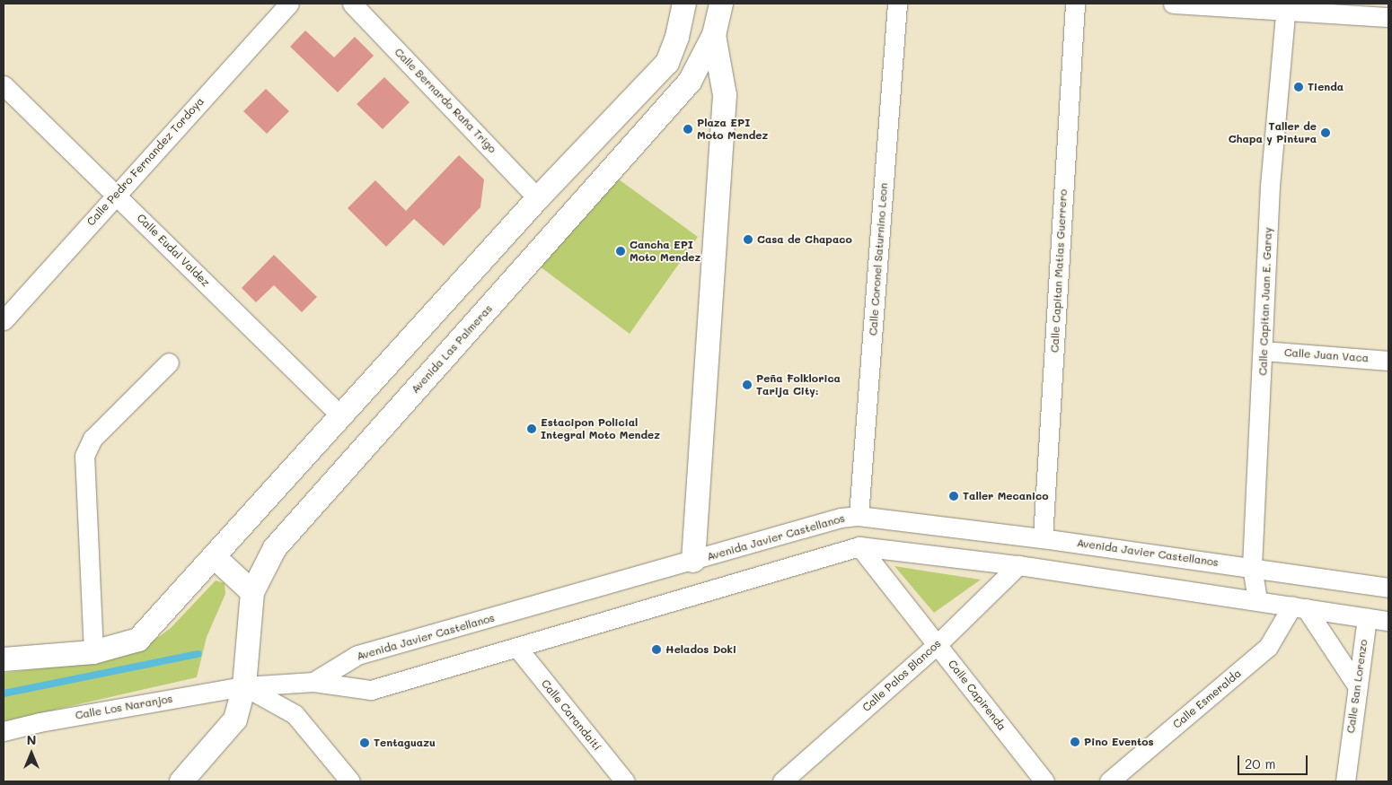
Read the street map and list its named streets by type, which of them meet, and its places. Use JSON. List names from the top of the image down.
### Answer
{
  "streets": {
    "street": [
      "Calle Bernardo Raña Trigo",
      "Calle Pedro Fernandez Tordoya",
      "Calle Eudal Valdez",
      "Calle Coronel Saturnino Leon",
      "Calle Capitan Matias Guerrero",
      "Calle Capitan Juan E. Garay",
      "Avenida Las Palmeras",
      "Calle Juan Vaca",
      "Avenida Javier Castellanos",
      "Calle Palos Blancos",
      "Calle San Lorenzo",
      "Calle Capirenda",
      "Calle Esmeralda",
      "Calle Los Naranjos",
      "Calle Carandaití"
    ]
  },
  "crossings": [
    ["Calle Pedro Fernandez Tordoya", "Calle Eudal Valdez"],
    ["Calle Coronel Saturnino Leon", "Avenida Javier Castellanos"],
    ["Calle Capitan Matias Guerrero", "Avenida Javier Castellanos"],
    ["Calle Capitan Juan E. Garay", "Calle Juan Vaca"],
    ["Calle Capitan Juan E. Garay", "Avenida Javier Castellanos"],
    ["Avenida Las Palmeras", "Avenida Javier Castellanos"],
    ["Avenida Las Palmeras", "Calle Los Naranjos"],
    ["Avenida Javier Castellanos", "Calle Palos Blancos"],
    ["Avenida Javier Castellanos", "Calle San Lorenzo"],
    ["Avenida Javier Castellanos", "Calle Capirenda"],
    ["Avenida Javier Castellanos", "Calle Esmeralda"],
    ["Avenida Javier Castellanos", "Calle Los Naranjos"],
    ["Avenida Javier Castellanos", "Calle Carandaití"],
    ["Calle Palos Blancos", "Calle Capirenda"]
  ],
  "places": [
    "Tienda",
    "Plaza EPI Moto Mendez",
    "Taller de Chapa y Pintura",
    "Casa de Chapaco",
    "Cancha EPI Moto Mendez",
    "Peña Folklorica Tarija City:",
    "Estacipon Policial Integral Moto Mendez",
    "Taller Mecanico",
    "Helados Doki",
    "Pino Eventos",
    "Tentaguazu"
  ],
  "scale_bar": "20 m",
  "north": "top"
}
